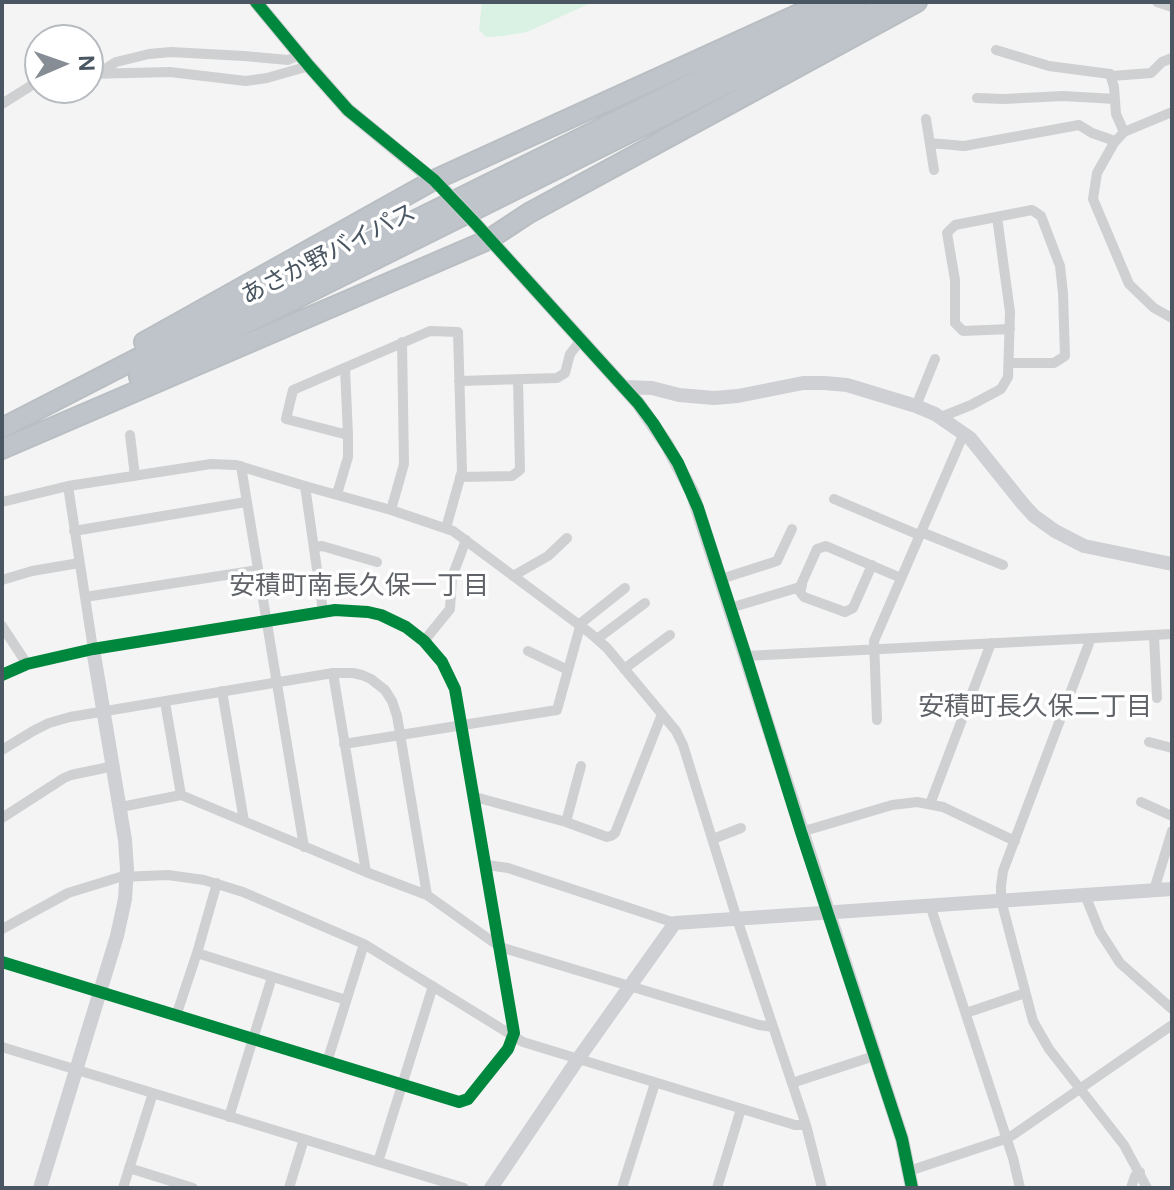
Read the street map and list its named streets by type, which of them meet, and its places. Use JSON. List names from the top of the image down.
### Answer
{
  "streets": {
    "highway": ["あさか野バイパス"]
  },
  "districts": ["安積町南長久保一丁目", "安積町長久保二丁目"],
  "north": "right"
}
